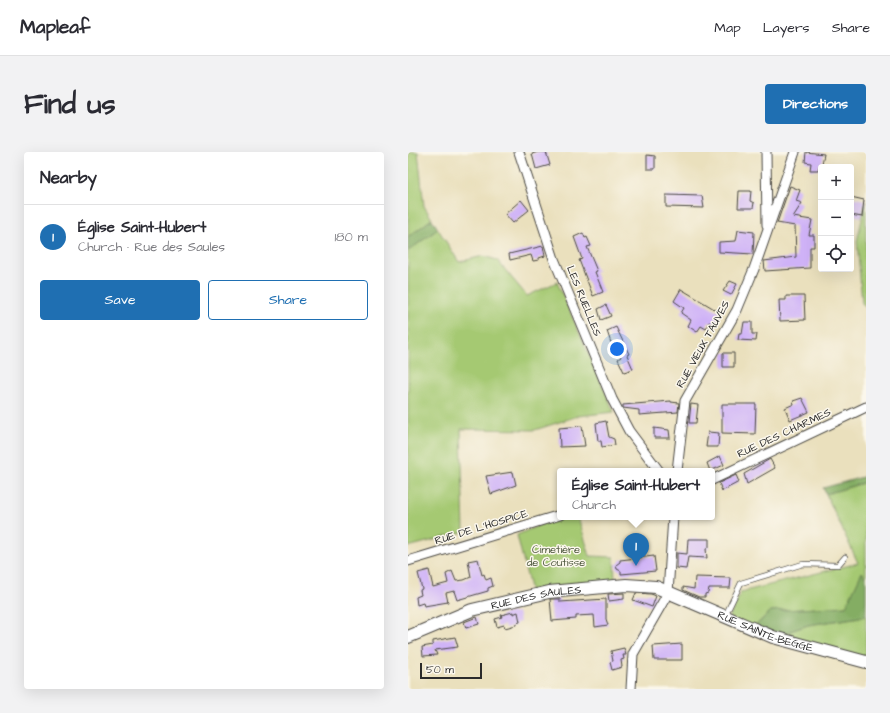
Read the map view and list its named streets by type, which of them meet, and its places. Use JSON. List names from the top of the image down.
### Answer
{
  "streets": {
    "street": [
      "LES RUELLES",
      "RUE VIEUX TAUVES",
      "RUE DES CHARMES",
      "RUE DE L'HOSPICE",
      "RUE DES SAULES",
      "RUE SAINTE-BEGGE"
    ]
  },
  "crossings": [
    ["RUE DES SAULES", "RUE SAINTE-BEGGE"]
  ],
  "parks": ["Cimetière de Coutisse"],
  "scale_bar": "50 m",
  "page": {
    "header": "Mapleaf",
    "nav": ["Map", "Layers", "Share"],
    "buttons": [
      "Directions",
      ["Save", "Share"]
    ],
    "title": "Find us",
    "heading": "Nearby",
    "map_buttons": ["+", "−"],
    "list": [
      {
        "mark": "1",
        "name": "Église Saint-Hubert",
        "note": "Church · Rue des Saules",
        "value": "180 m"
      }
    ],
    "popup": ["Église Saint-Hubert", "Church"],
    "pins": "1",
    "scale": "50 m"
  }
}
